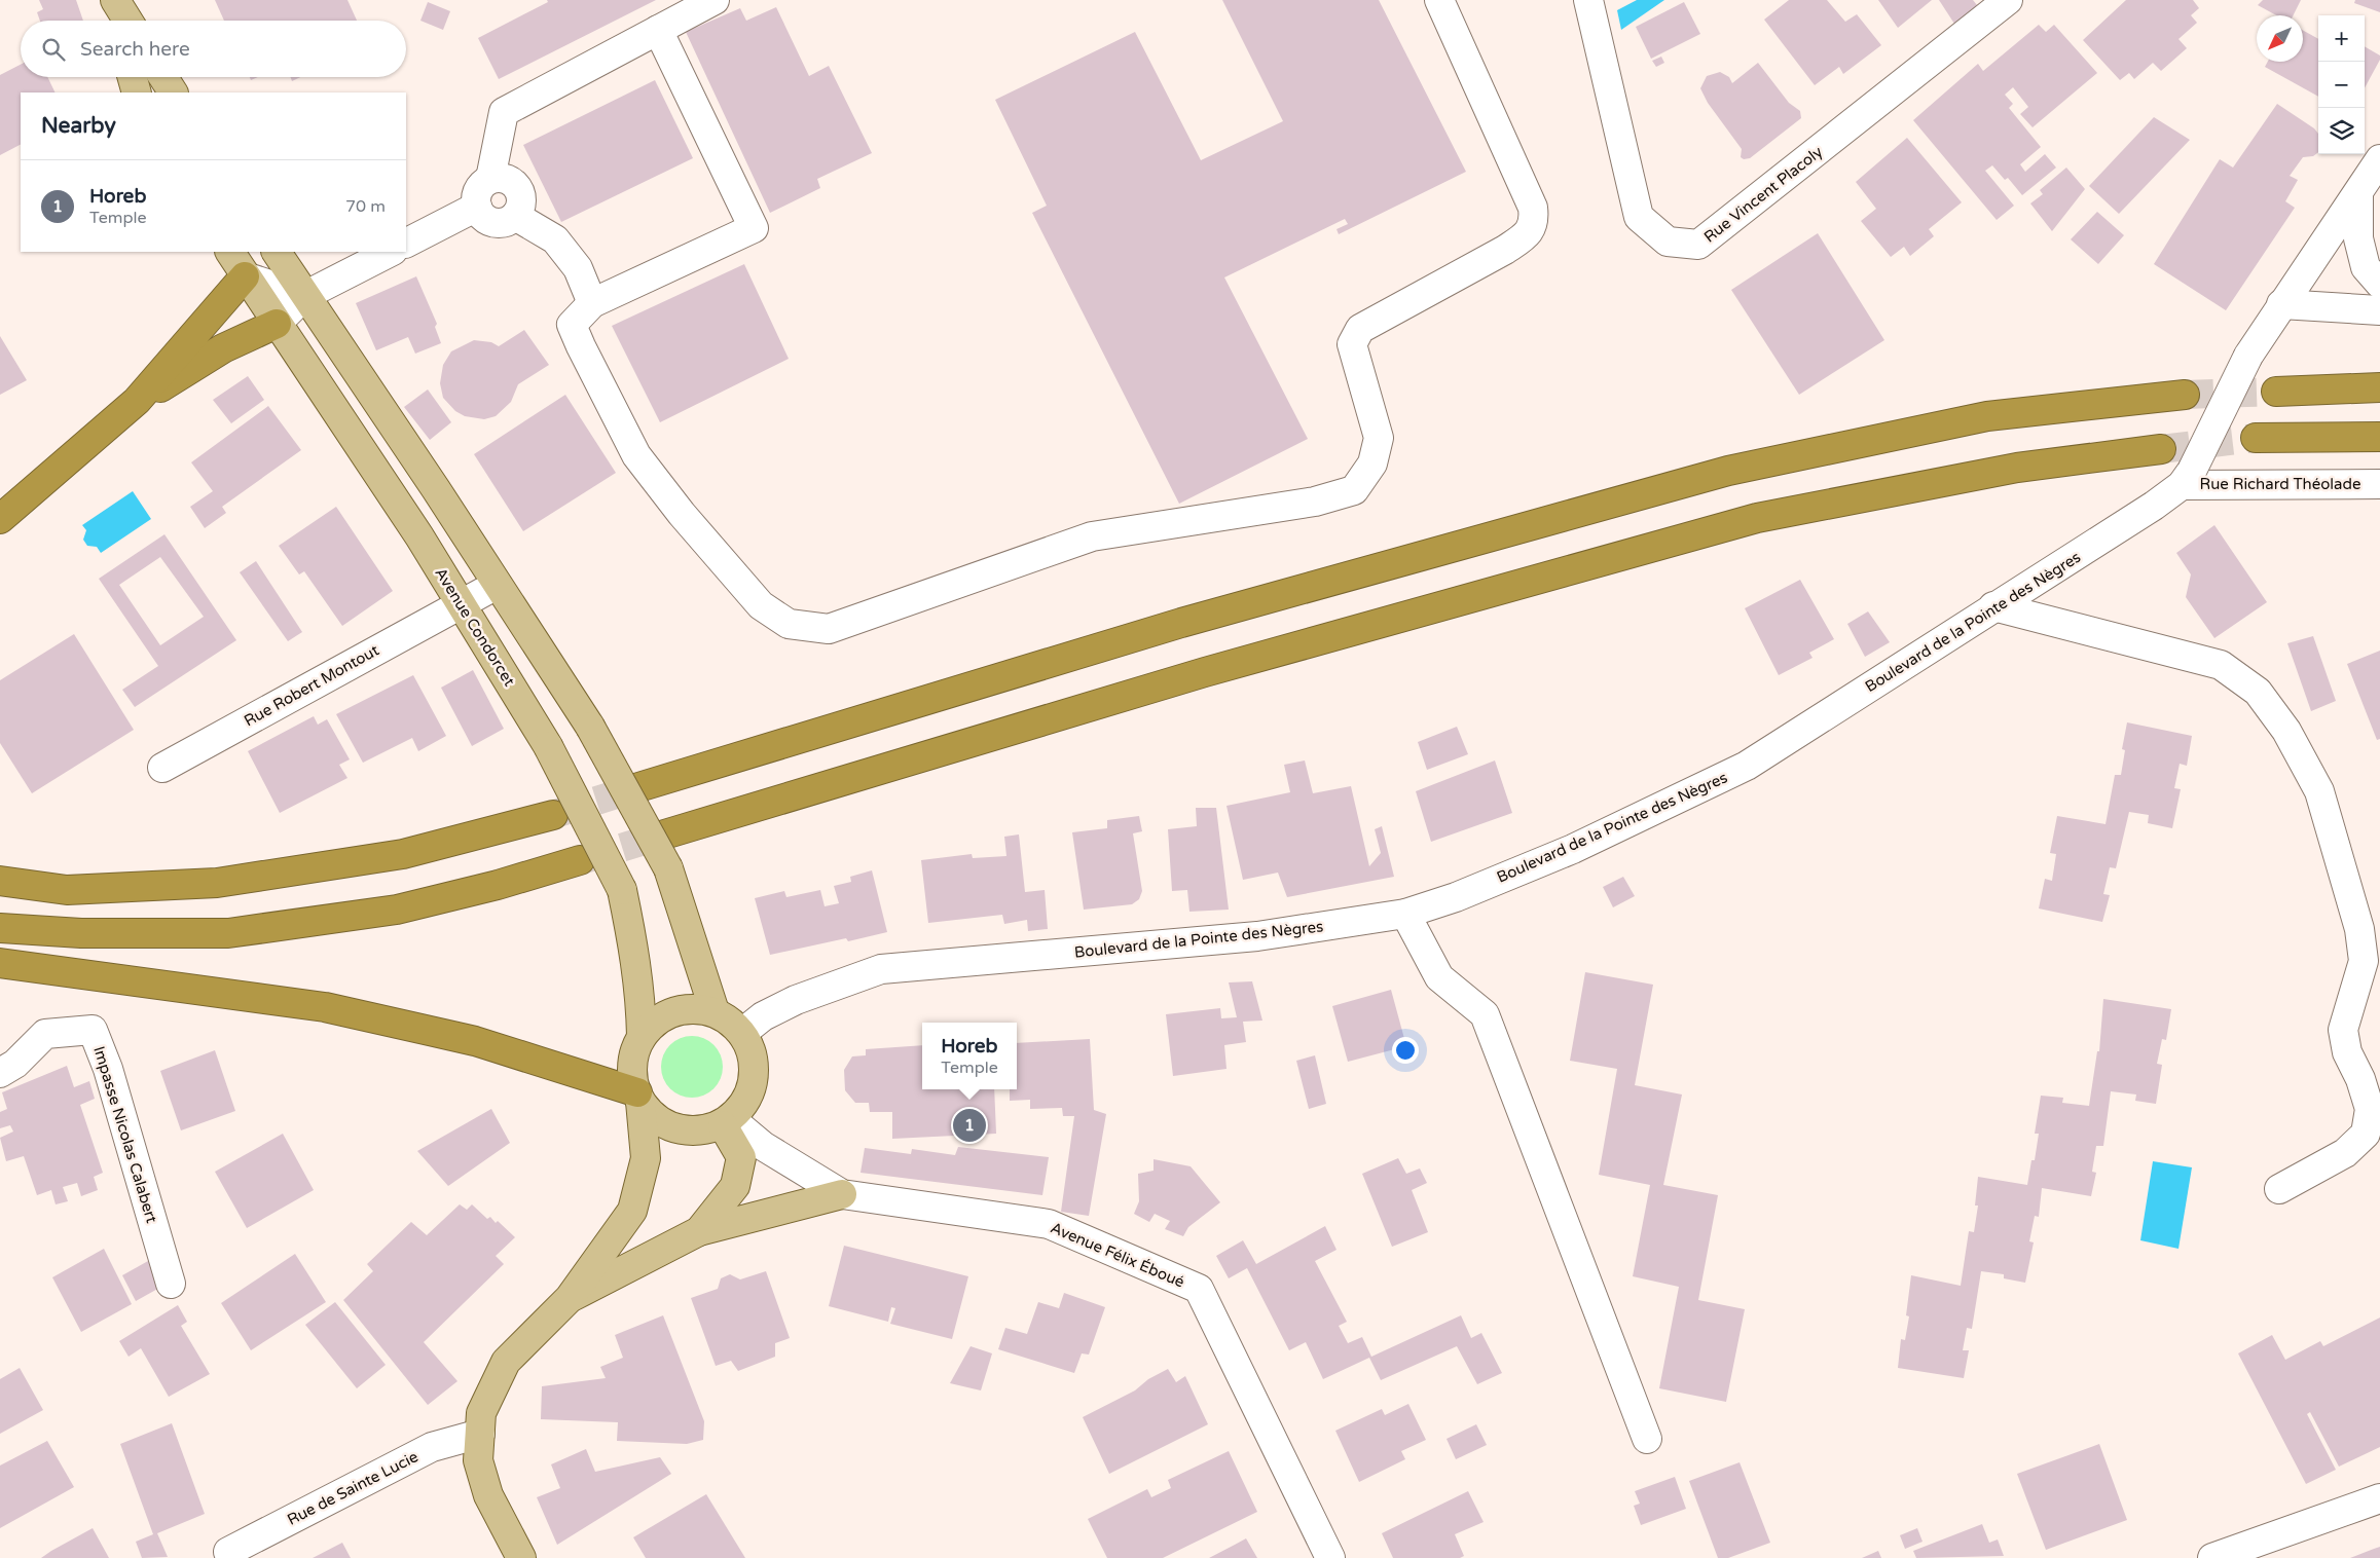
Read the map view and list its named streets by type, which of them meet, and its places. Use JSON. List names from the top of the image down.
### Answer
{
  "streets": {
    "main road": ["Avenue Condorcet"],
    "street": [
      "Rue Vincent Placoly",
      "Rue Richard Théolade",
      "Boulevard de la Pointe des Nègres",
      "Rue Robert Montout",
      "Impasse Nicolas Calabert",
      "Avenue Félix Éboué",
      "Rue de Sainte Lucie"
    ]
  },
  "crossings": [
    ["Rue Richard Théolade", "Boulevard de la Pointe des Nègres"],
    ["Boulevard de la Pointe des Nègres", "Avenue Condorcet"],
    ["Boulevard de la Pointe des Nègres", "Avenue Félix Éboué"],
    ["Avenue Condorcet", "Rue Robert Montout"],
    ["Avenue Condorcet", "Avenue Félix Éboué"]
  ],
  "north": "bottom left",
  "page": {
    "map_buttons": ["+", "−"],
    "search": "Search here",
    "heading": "Nearby",
    "list": [
      {
        "mark": "1",
        "name": "Horeb",
        "note": "Temple",
        "value": "70 m"
      }
    ],
    "popup": ["Horeb", "Temple"],
    "pins": "1"
  }
}
